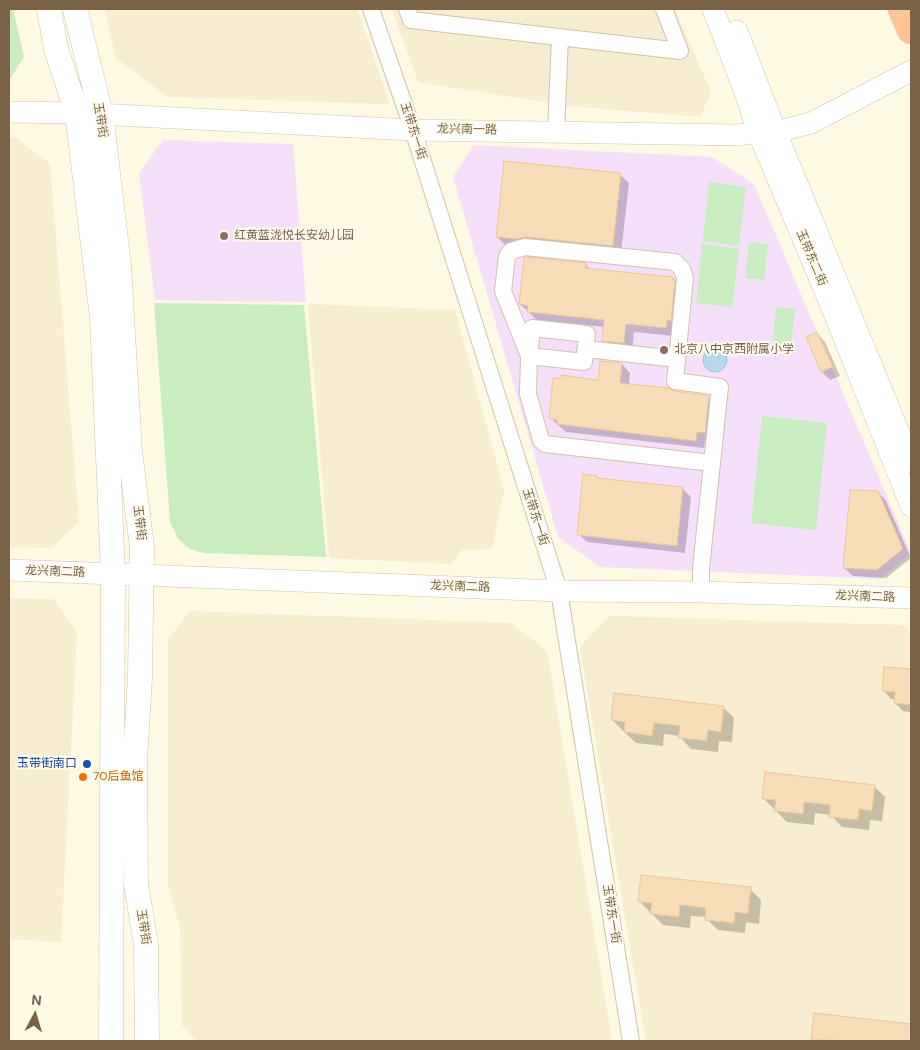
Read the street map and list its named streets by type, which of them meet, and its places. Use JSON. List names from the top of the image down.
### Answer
{
  "streets": {
    "main road": ["玉带街"],
    "street": [
      "龙兴南一路",
      "玉带东一街",
      "玉带东二街",
      "龙兴南二路"
    ]
  },
  "crossings": [
    ["玉带街", "龙兴南一路"],
    ["玉带街", "龙兴南二路"],
    ["龙兴南一路", "玉带东一街"],
    ["龙兴南一路", "玉带东二街"],
    ["玉带东一街", "龙兴南二路"]
  ],
  "places": [
    "红黄蓝泷悦长安幼儿园",
    "北京八中京西附属小学",
    "玉带街南口",
    "70后鱼馆"
  ],
  "north": "top"
}
